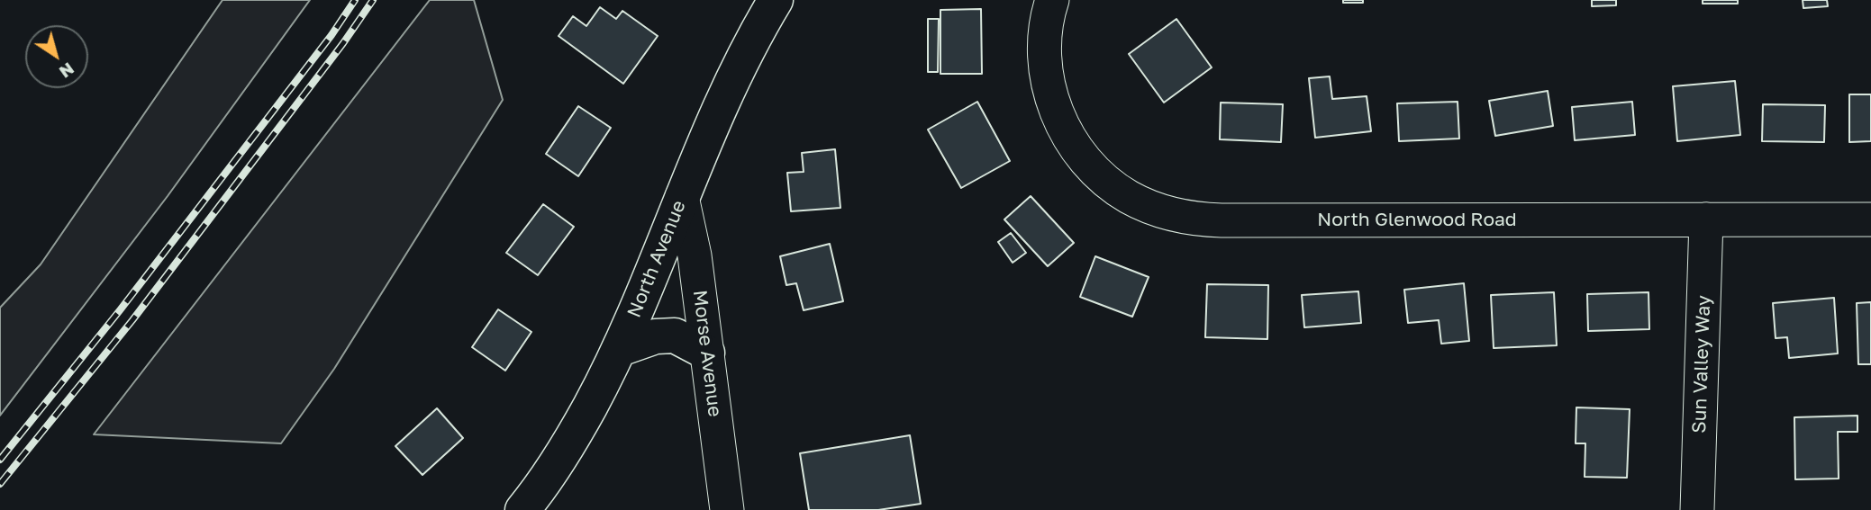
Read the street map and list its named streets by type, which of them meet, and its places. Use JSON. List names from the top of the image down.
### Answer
{
  "streets": {
    "main road": ["North Avenue"],
    "street": ["North Glenwood Road", "Morse Avenue", "Sun Valley Way"]
  },
  "crossings": [
    ["North Glenwood Road", "Sun Valley Way"],
    ["North Avenue", "Morse Avenue"]
  ],
  "north": "bottom right"
}
